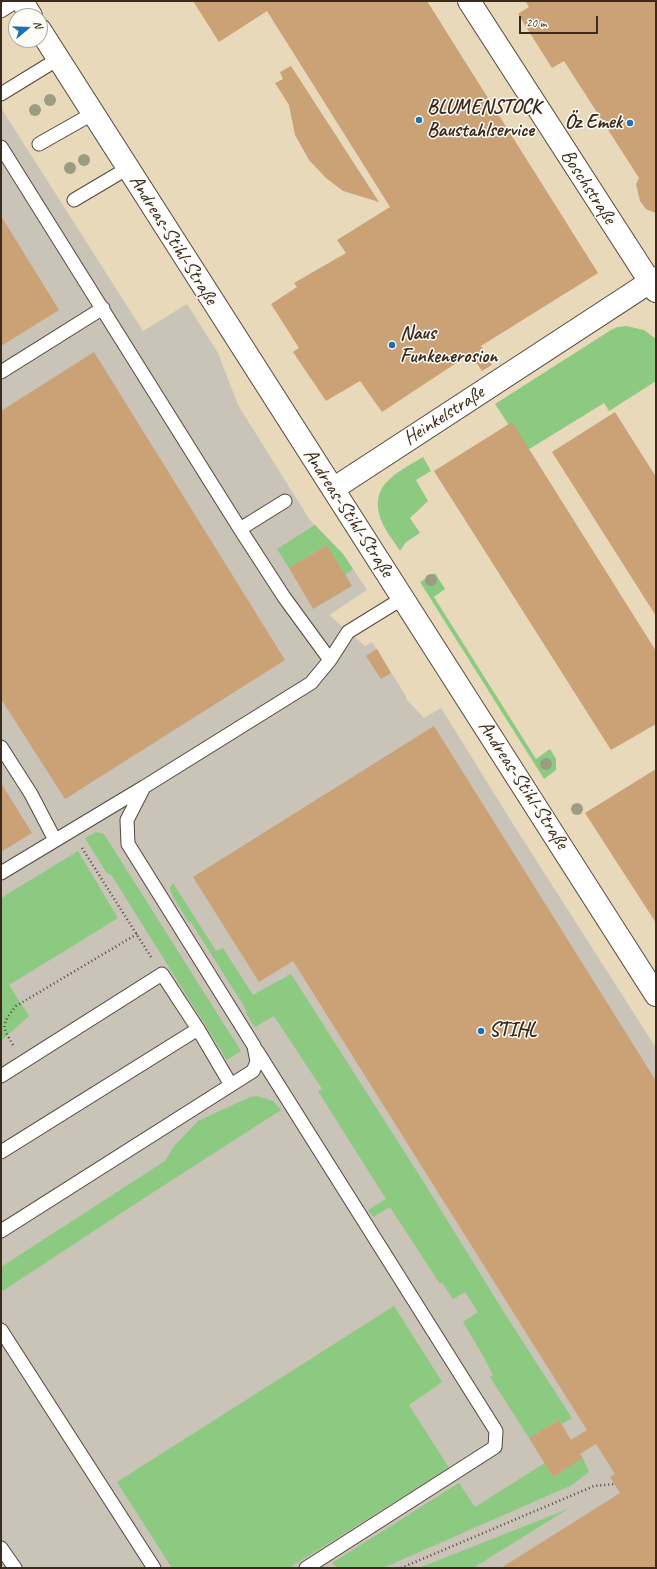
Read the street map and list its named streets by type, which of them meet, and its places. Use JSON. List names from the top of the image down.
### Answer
{
  "streets": {
    "street": ["Boschstraße", "Andreas-Stihl-Straße", "Heinkelstraße"]
  },
  "crossings": [
    ["Boschstraße", "Heinkelstraße"],
    ["Andreas-Stihl-Straße", "Heinkelstraße"]
  ],
  "places": [
    "BLUMENSTOCK Baustahlservice",
    "Öz Emek",
    "Naus Funkenerosion",
    "STIHL"
  ],
  "scale_bar": "20 m",
  "north": "right"
}
